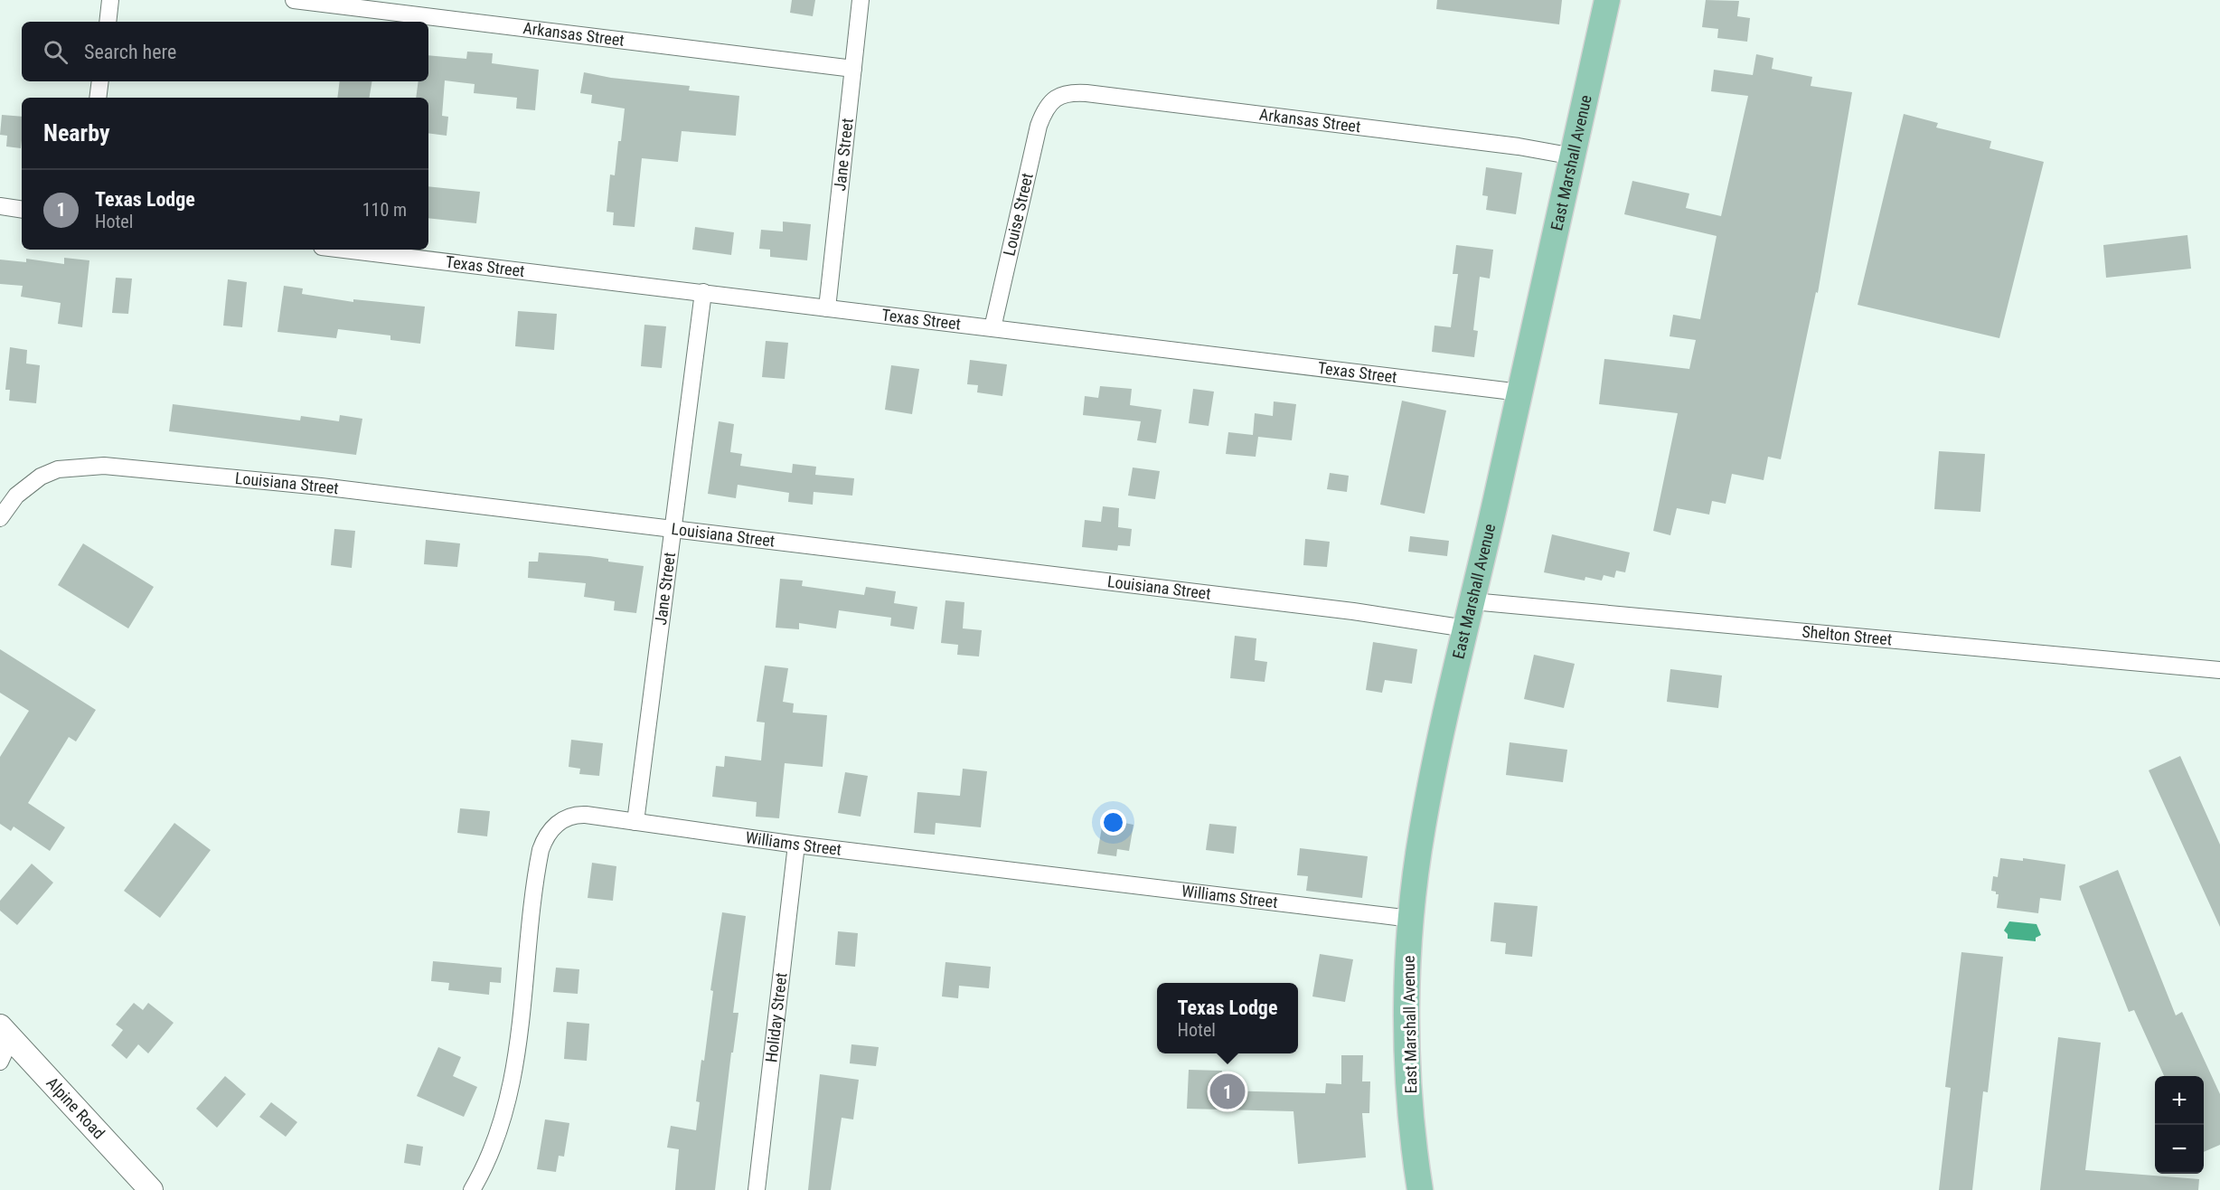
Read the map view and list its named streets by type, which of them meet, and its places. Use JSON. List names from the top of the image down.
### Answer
{
  "streets": {
    "main road": ["East Marshall Avenue", "Alpine Road"],
    "street": [
      "Arkansas Street",
      "Jane Street",
      "Louise Street",
      "Texas Street",
      "Louisiana Street",
      "Shelton Street",
      "Williams Street",
      "Holiday Street"
    ]
  },
  "crossings": [
    ["Arkansas Street", "Jane Street"],
    ["Arkansas Street", "East Marshall Avenue"],
    ["Arkansas Street", "Louise Street"],
    ["Jane Street", "Texas Street"],
    ["Jane Street", "Louisiana Street"],
    ["Jane Street", "Williams Street"],
    ["East Marshall Avenue", "Texas Street"],
    ["East Marshall Avenue", "Louisiana Street"],
    ["East Marshall Avenue", "Shelton Street"],
    ["East Marshall Avenue", "Williams Street"],
    ["Louise Street", "Texas Street"],
    ["Williams Street", "Holiday Street"]
  ],
  "page": {
    "search": "Search here",
    "heading": "Nearby",
    "list": [
      {
        "mark": "1",
        "name": "Texas Lodge",
        "note": "Hotel",
        "value": "110 m"
      }
    ],
    "popup": ["Texas Lodge", "Hotel"],
    "pins": "1",
    "map_buttons": ["+", "−"]
  }
}
